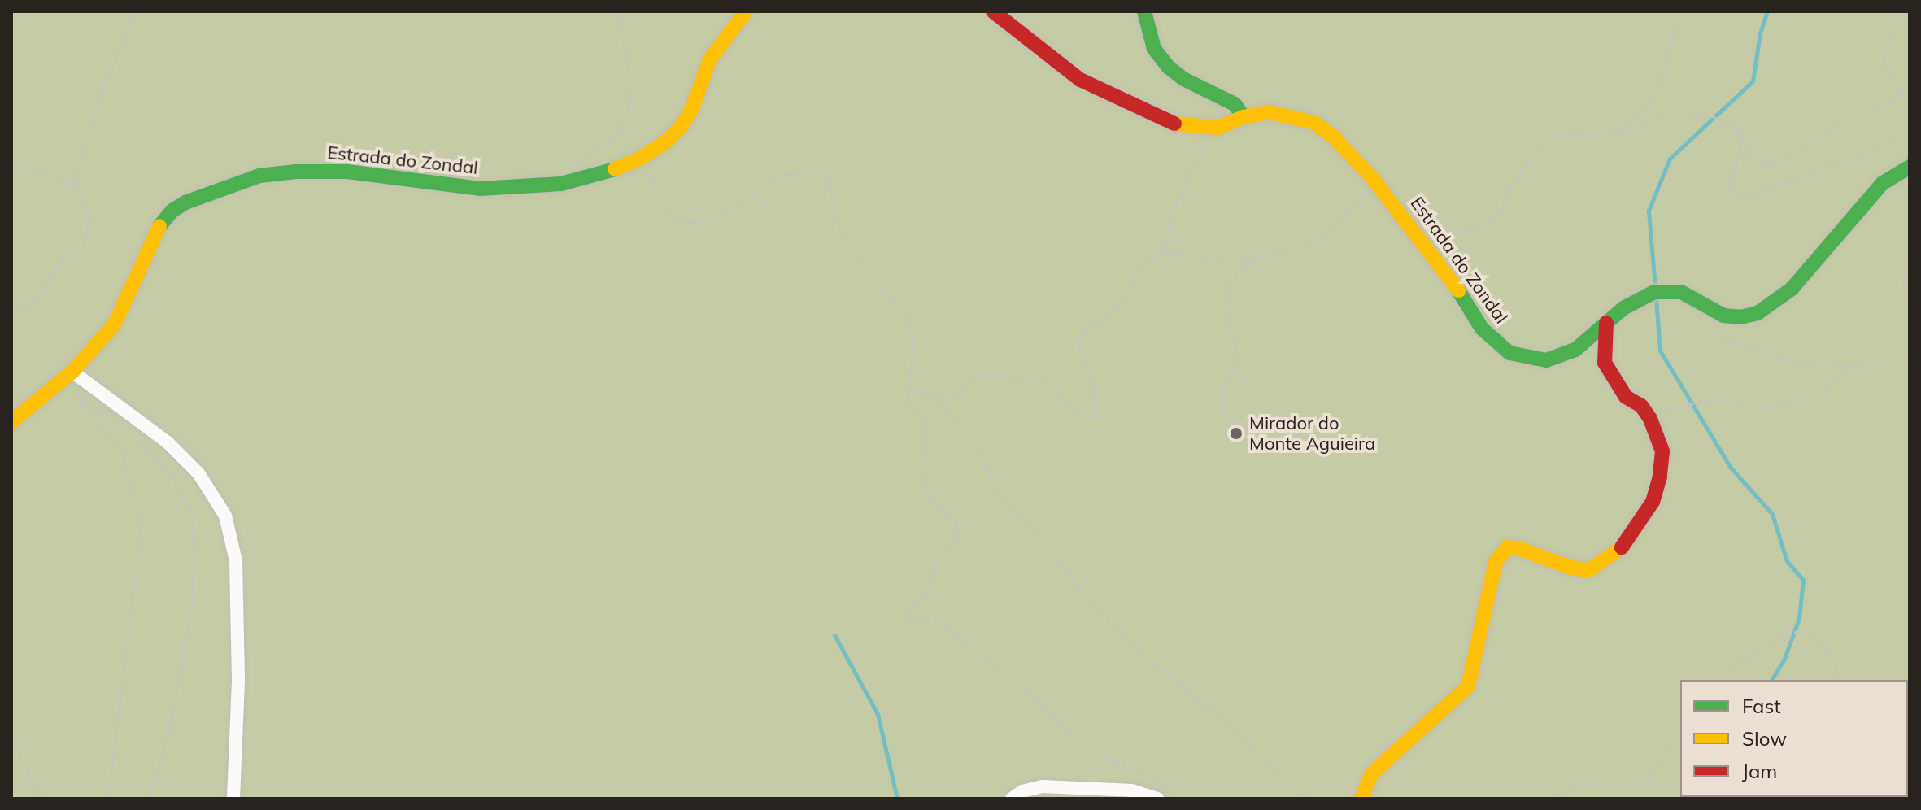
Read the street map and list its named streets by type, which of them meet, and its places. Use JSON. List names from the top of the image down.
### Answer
{
  "streets": {
    "street": ["Estrada do Zondal"]
  },
  "places": ["Mirador do Monte Aguieira"],
  "legend": ["Fast", "Slow", "Jam"]
}
